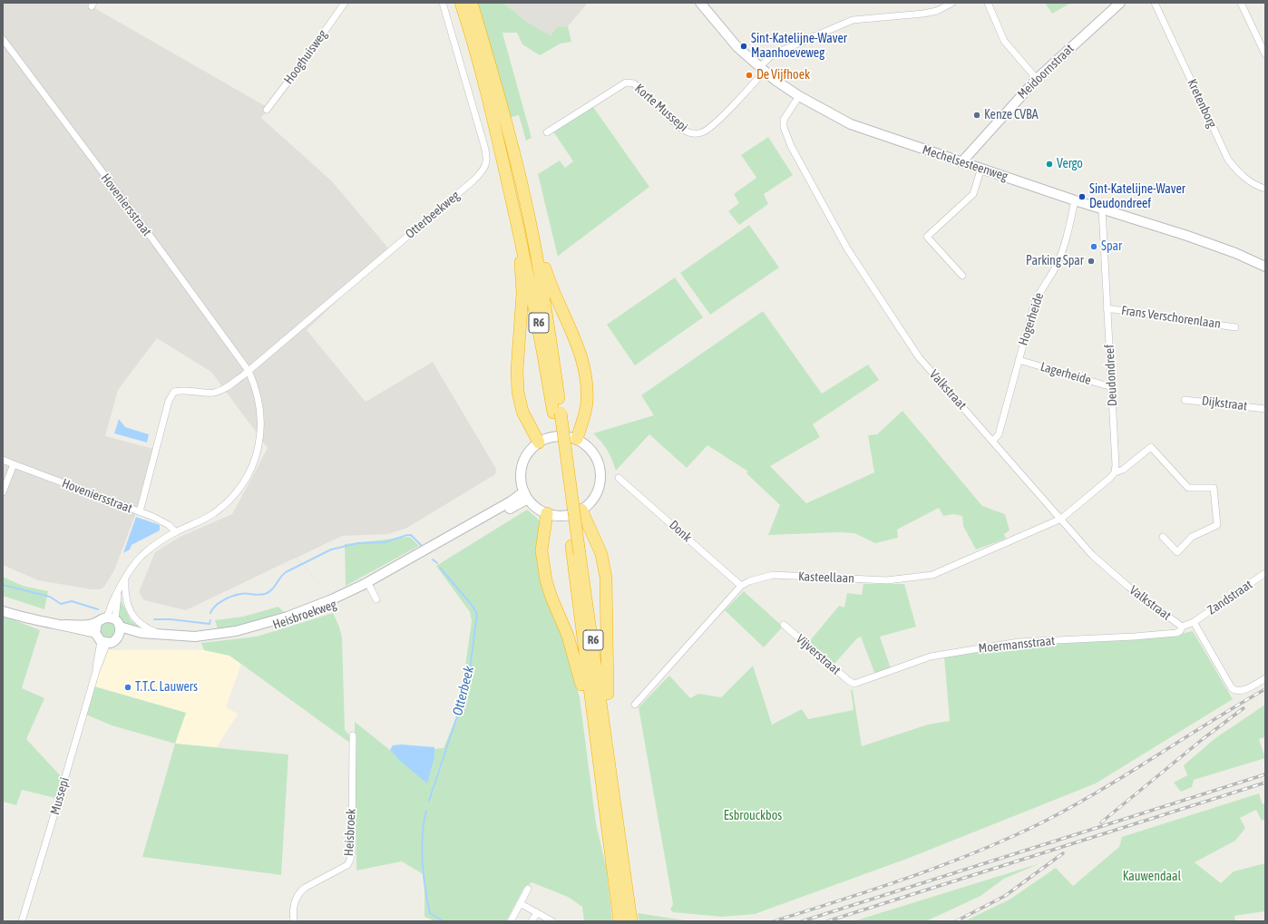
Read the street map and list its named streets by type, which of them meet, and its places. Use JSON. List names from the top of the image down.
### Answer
{
  "streets": {
    "highway": ["R6"],
    "main road": ["Meidoornstraat", "Mechelsesteenweg", "Heisbroekweg"],
    "street": [
      "Hooghuisweg",
      "Kretenborg",
      "Korte Mussepi",
      "Hoveniersstraat",
      "Otterbeekweg",
      "Frans Verschorenlaan",
      "Hogerheide",
      "Lagerheide",
      "Deudondreef",
      "Valkstraat",
      "Dijkstraat",
      "Donk",
      "Kasteellaan",
      "Zandstraat",
      "Moermansstraat",
      "Vijverstraat",
      "Mussepi",
      "Heisbroek"
    ]
  },
  "crossings": [
    ["Meidoornstraat", "Mechelsesteenweg"],
    ["Korte Mussepi", "Mechelsesteenweg"],
    ["Mechelsesteenweg", "Hogerheide"],
    ["Mechelsesteenweg", "Deudondreef"],
    ["Mechelsesteenweg", "Valkstraat"],
    ["Hoveniersstraat", "Otterbeekweg"],
    ["Hoveniersstraat", "Heisbroekweg"],
    ["Hoveniersstraat", "Mussepi"],
    ["Frans Verschorenlaan", "Deudondreef"],
    ["Hogerheide", "Lagerheide"],
    ["Hogerheide", "Valkstraat"],
    ["Lagerheide", "Deudondreef"],
    ["Valkstraat", "Kasteellaan"],
    ["Valkstraat", "Zandstraat"],
    ["Valkstraat", "Moermansstraat"],
    ["Donk", "Kasteellaan"],
    ["Heisbroekweg", "Mussepi"],
    ["Moermansstraat", "Vijverstraat"]
  ],
  "water": ["Otterbeek"],
  "parks": ["Esbrouckbos", "Kauwendaal"],
  "places": [
    "Sint-Katelijne-Waver Maanhoeveweg",
    "De Vijfhoek",
    "Kenze CVBA",
    "Vergo",
    "Sint-Katelijne-Waver Deudondreef",
    "Spar",
    "Parking Spar",
    "T.T.C. Lauwers"
  ]
}
